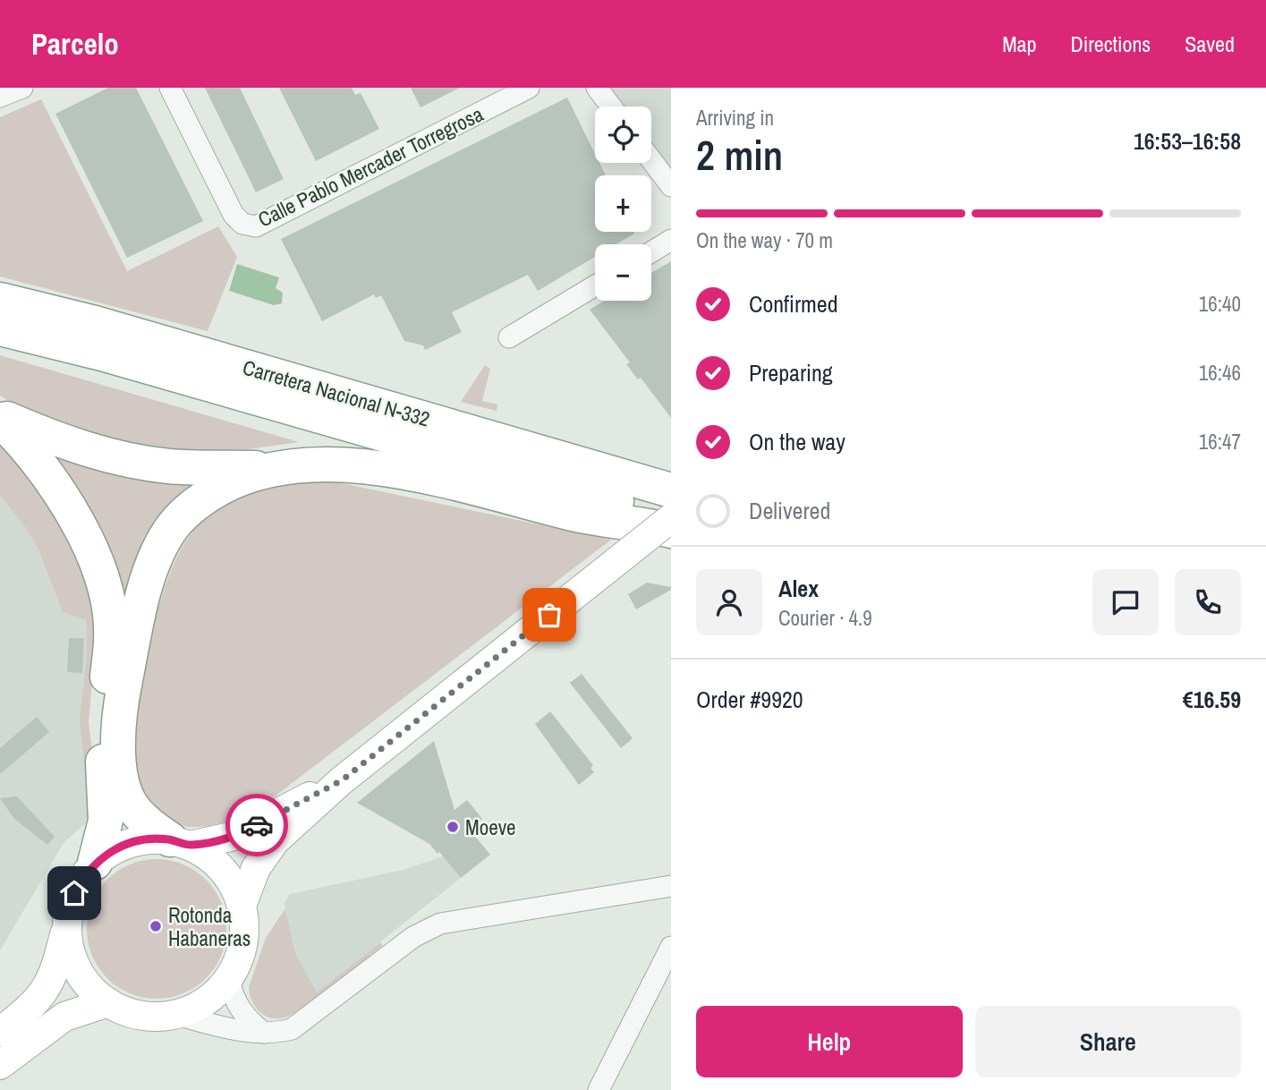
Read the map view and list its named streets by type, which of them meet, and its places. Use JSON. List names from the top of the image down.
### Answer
{
  "streets": {
    "highway": ["Carretera Nacional N-332"],
    "street": ["Calle Pablo Mercader Torregrosa"]
  },
  "places": ["Moeve", "Rotonda Habaneras"],
  "page": {
    "header": "Parcelo",
    "nav": ["Map", "Directions", "Saved"],
    "heading": ["2 min", "Arriving in", "16:53–16:58"],
    "panel": [
      "Alex",
      "Courier · 4.9",
      "Order #9920",
      "€16.59"
    ],
    "map_buttons": ["+", "−"],
    "bar": "On the way · 70 m",
    "list": [
      ["Confirmed", "16:40"],
      ["Preparing", "16:46"],
      ["On the way", "16:47"],
      "Delivered"
    ],
    "buttons": ["Help", "Share"]
  }
}
